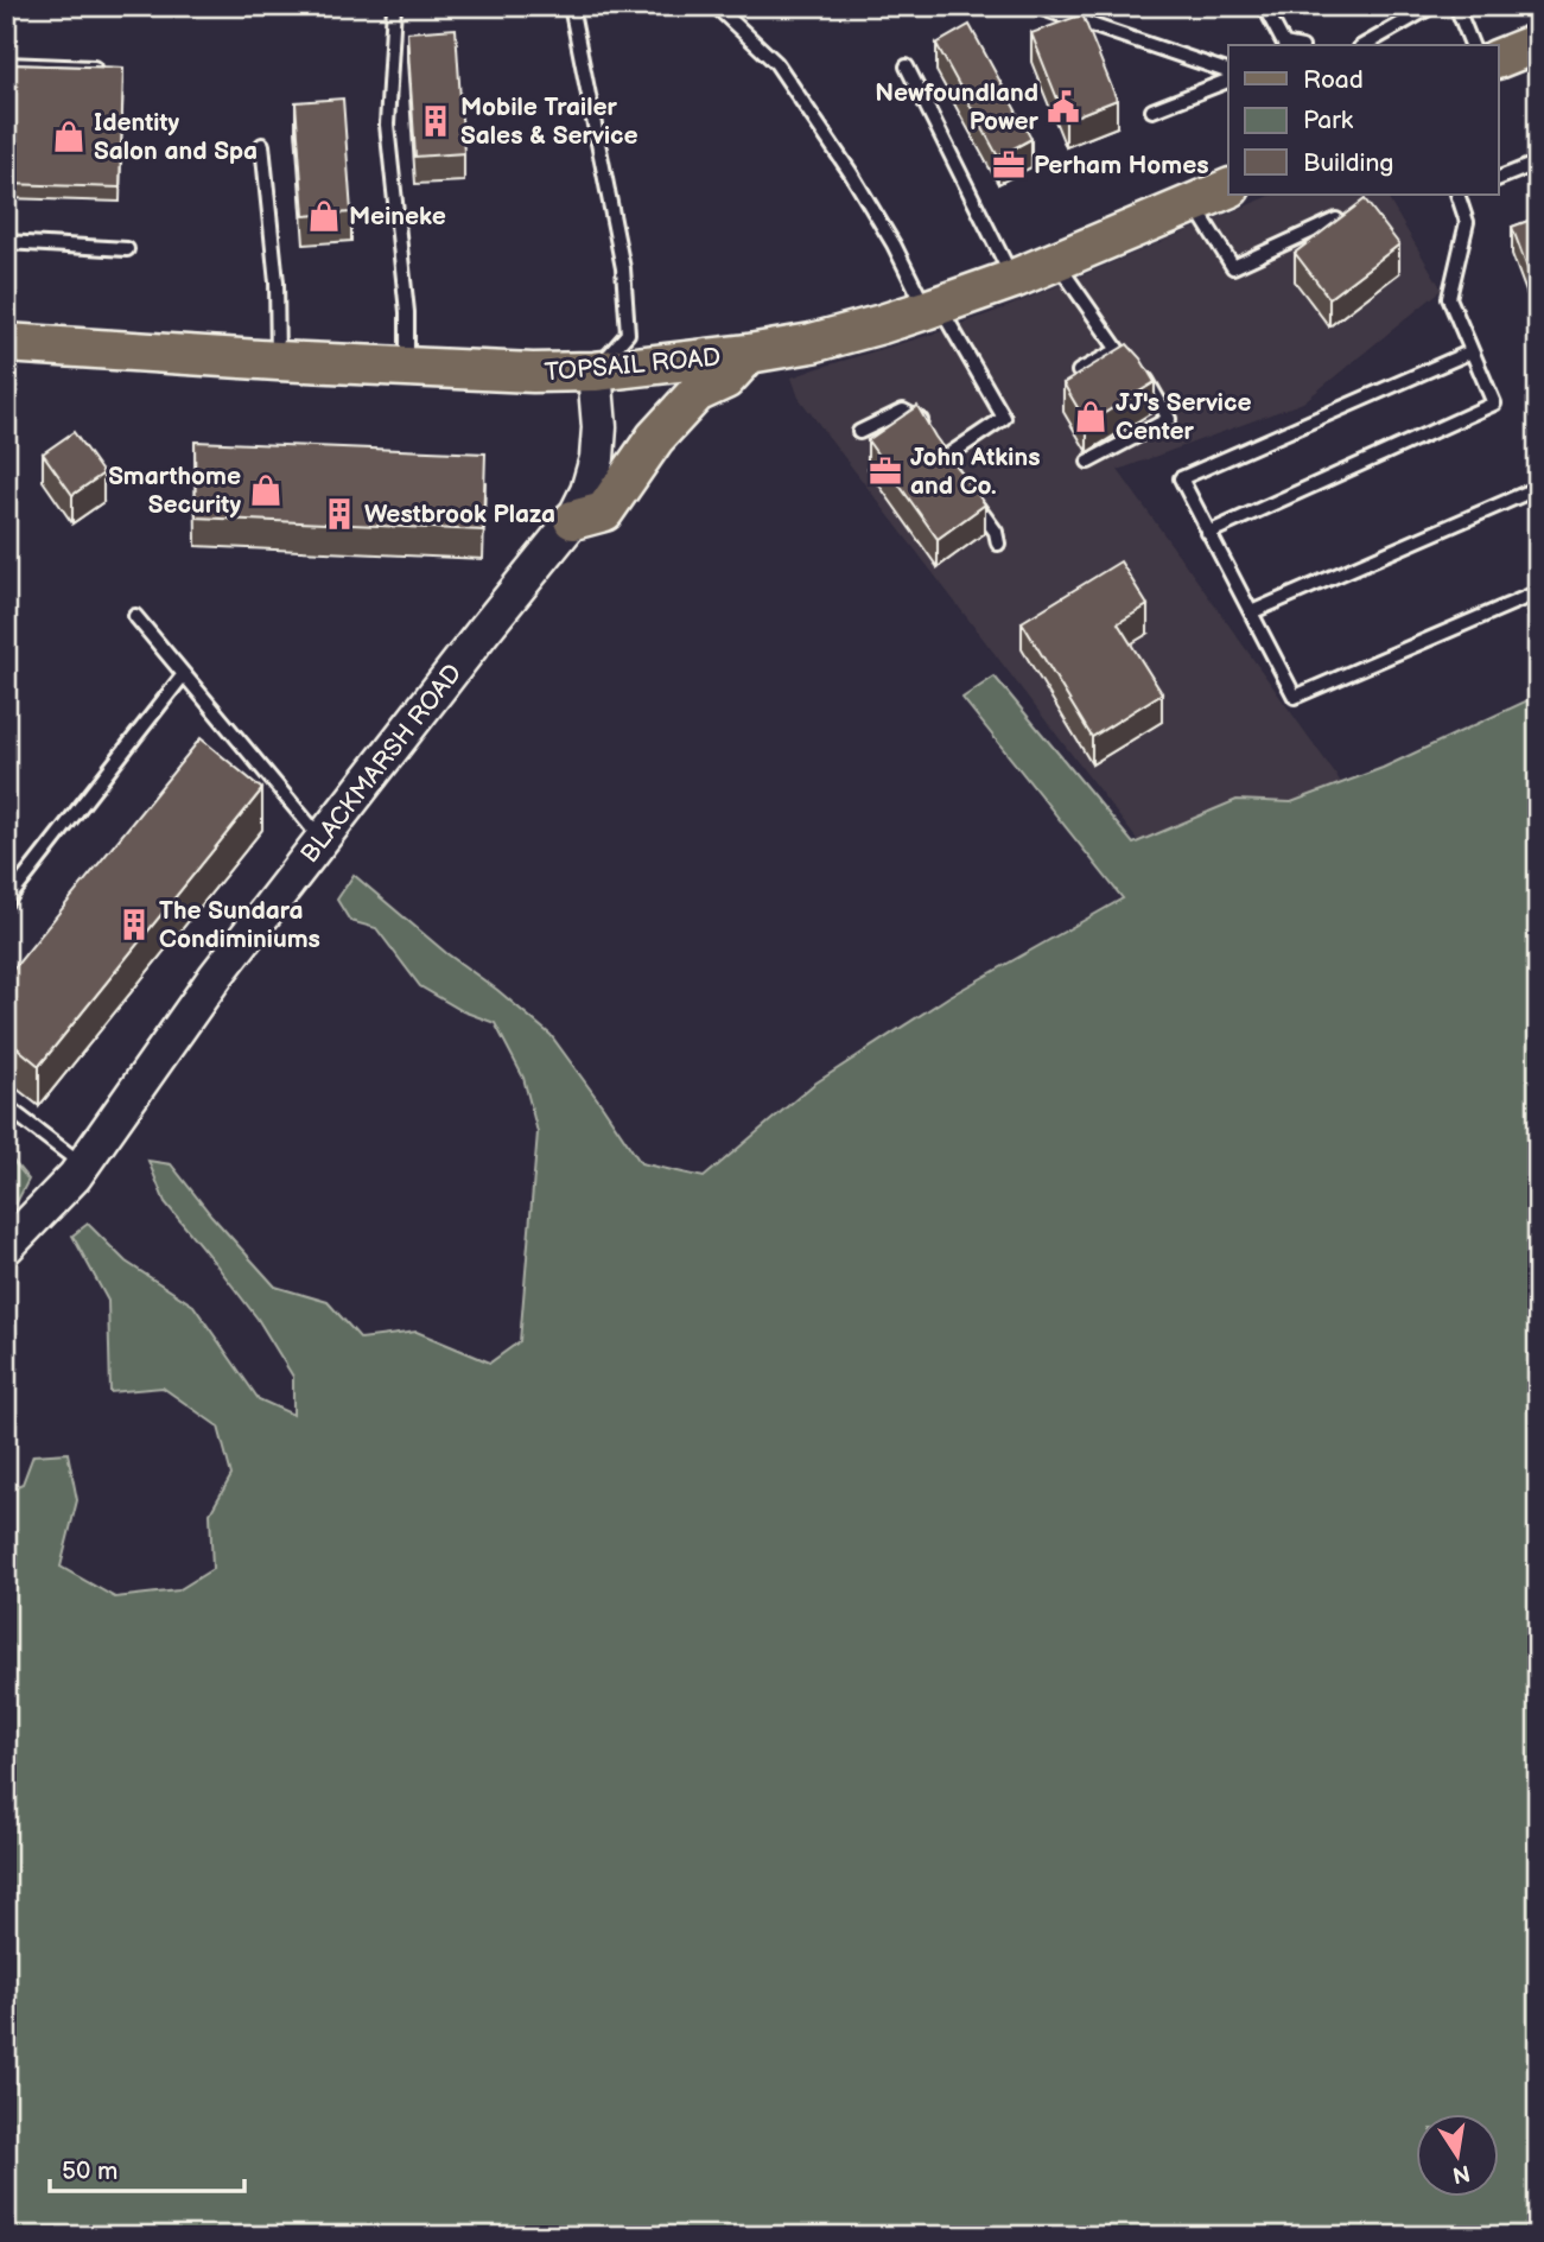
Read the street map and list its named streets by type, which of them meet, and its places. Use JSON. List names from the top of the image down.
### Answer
{
  "streets": {
    "main road": ["TOPSAIL ROAD", "BLACKMARSH ROAD"]
  },
  "crossings": [
    ["TOPSAIL ROAD", "BLACKMARSH ROAD"]
  ],
  "places": {
    "public building": ["Newfoundland Power"],
    "building": ["Mobile Trailer Sales & Service", "Westbrook Plaza", "The Sundara Condiminiums"],
    "shop": [
      "Identity Salon and Spa",
      "Meineke",
      "JJ's Service Center",
      "Smarthome Security"
    ],
    "office": ["Perham Homes", "John Atkins and Co."]
  },
  "legend": ["Road", "Park", "Building"],
  "scale_bar": "50 m",
  "north": "bottom"
}
